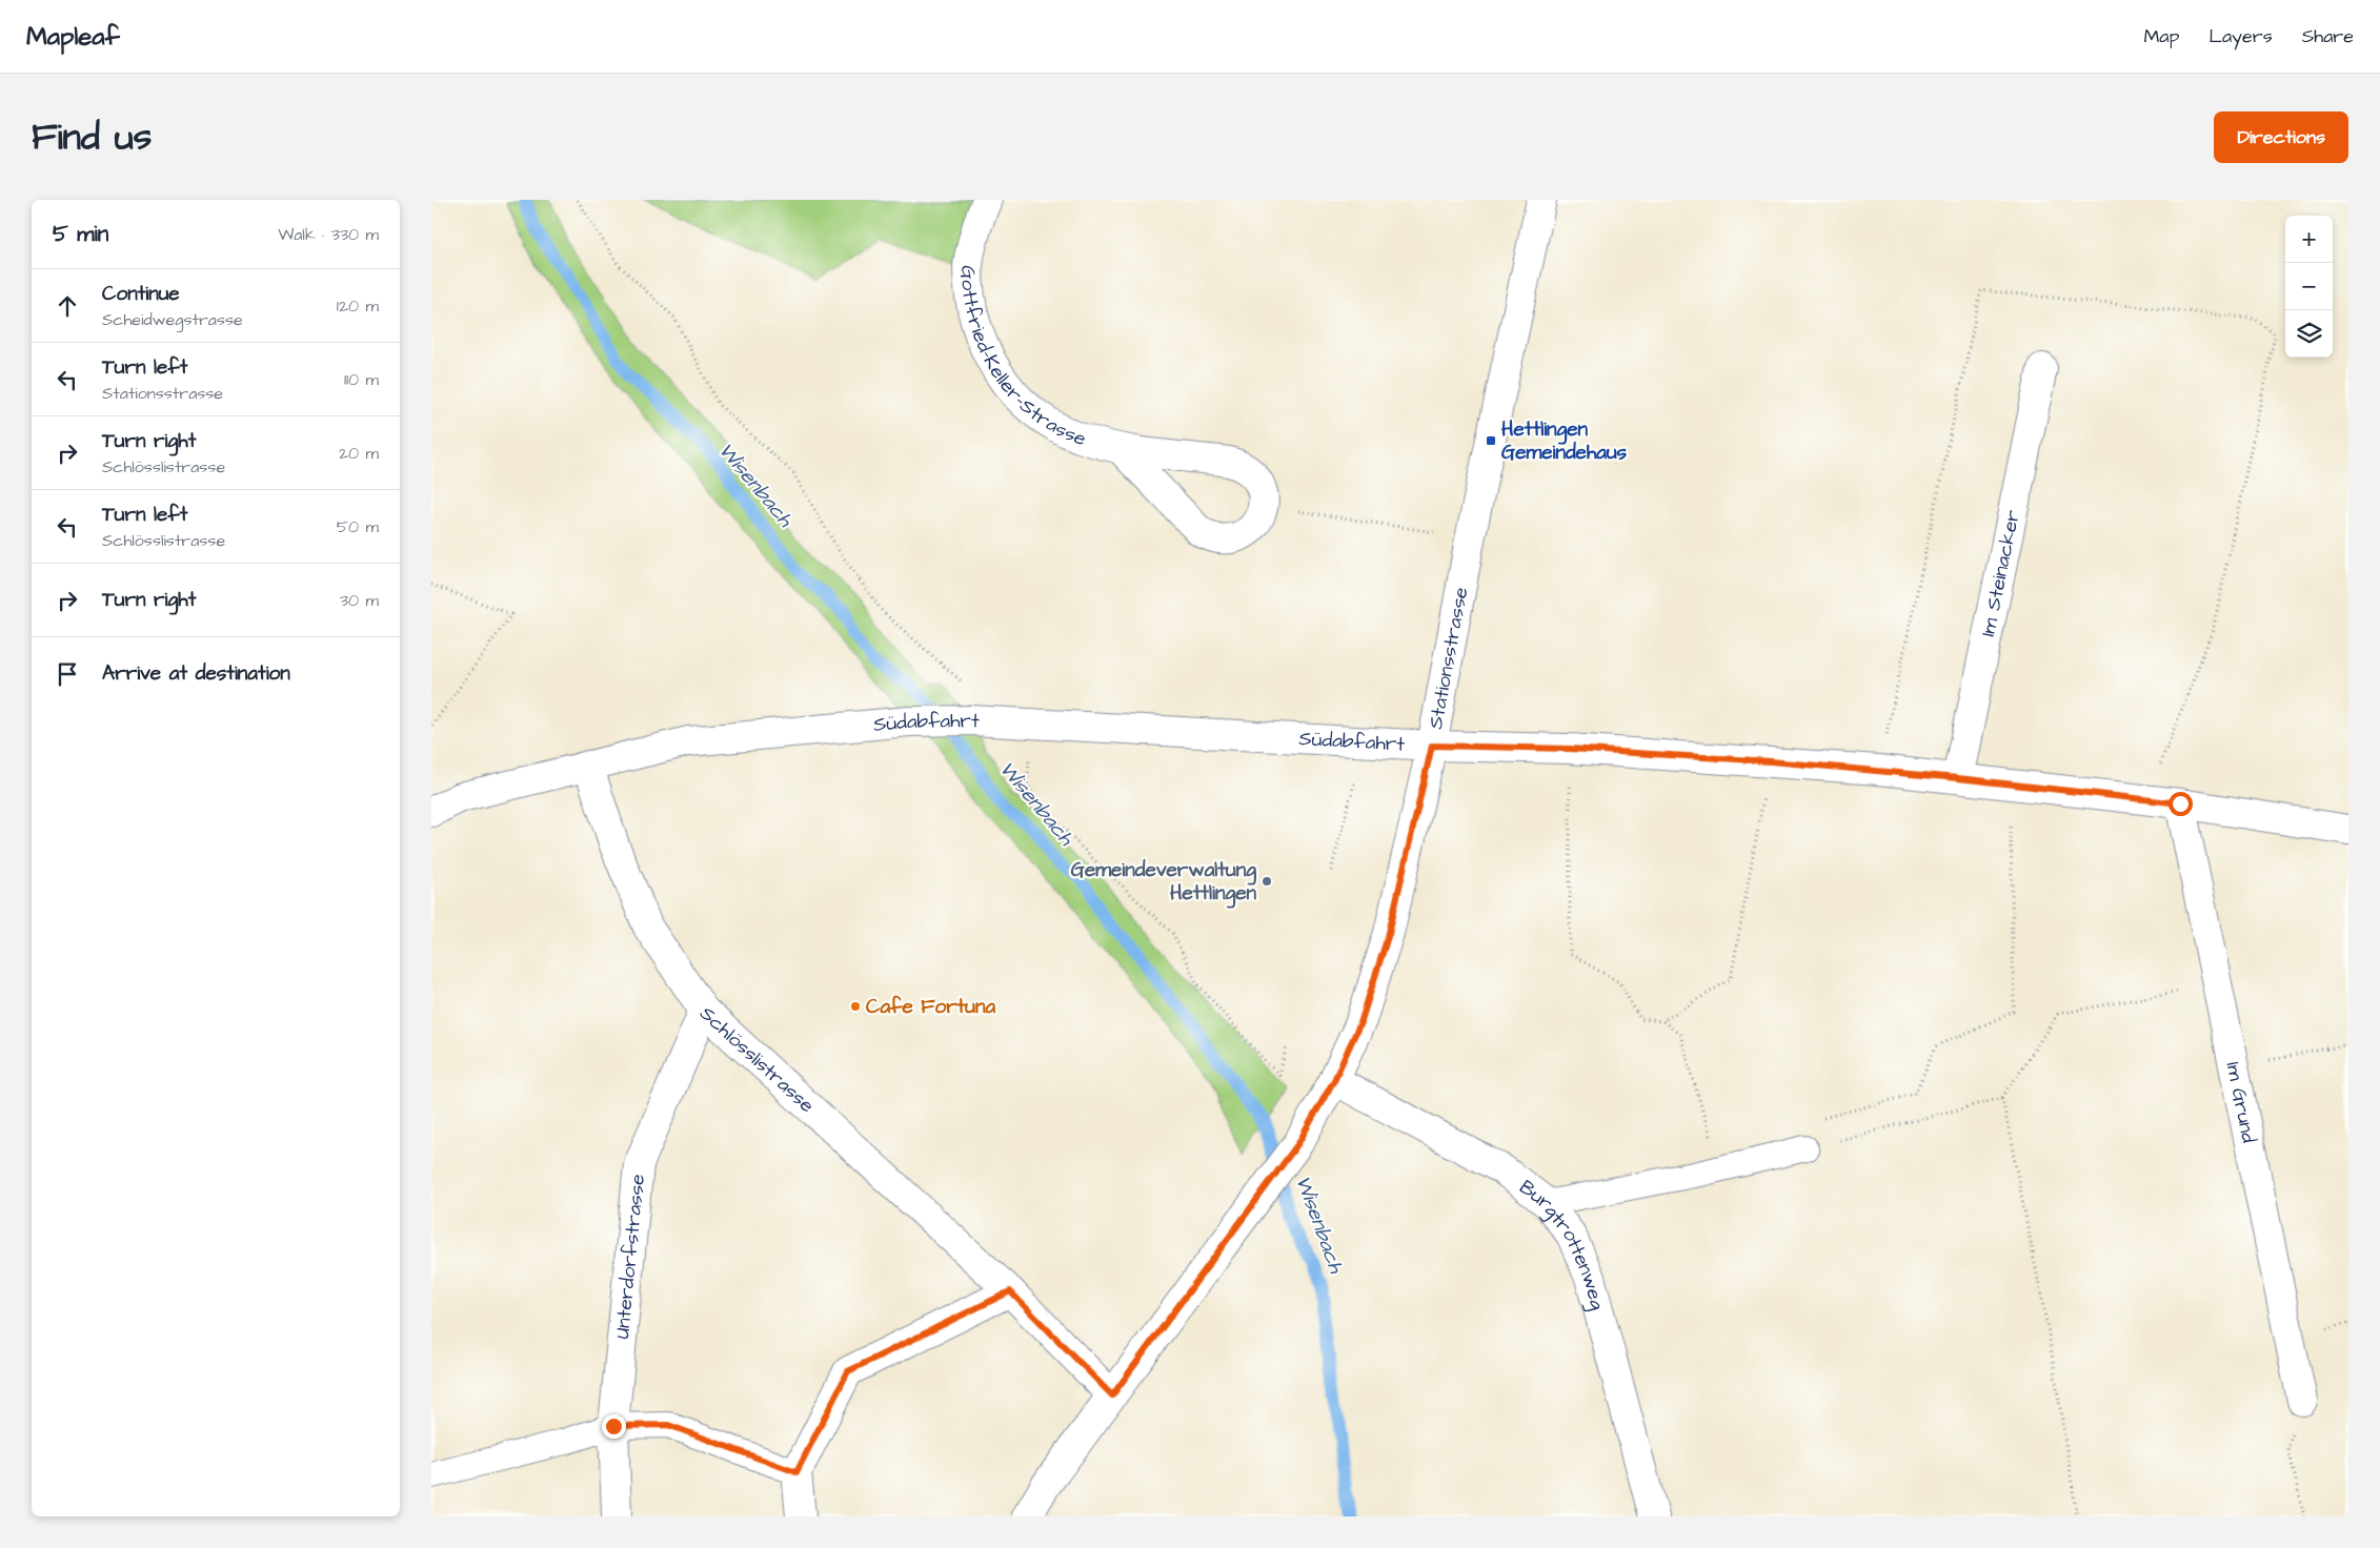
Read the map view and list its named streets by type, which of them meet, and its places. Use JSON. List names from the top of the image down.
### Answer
{
  "streets": {
    "street": [
      "Gottfried-Keller-Strasse",
      "Im Steinacker",
      "Stationsstrasse",
      "Südabfahrt",
      "Schlösslistrasse",
      "Im Grund",
      "Burgtrottenweg",
      "Unterdorfstrasse"
    ]
  },
  "crossings": [
    ["Im Steinacker", "Südabfahrt"],
    ["Stationsstrasse", "Südabfahrt"],
    ["Stationsstrasse", "Schlösslistrasse"],
    ["Stationsstrasse", "Burgtrottenweg"],
    ["Südabfahrt", "Schlösslistrasse"],
    ["Südabfahrt", "Im Grund"],
    ["Schlösslistrasse", "Unterdorfstrasse"]
  ],
  "water": ["Wisenbach"],
  "places": {
    "transit": ["Hettlingen Gemeindehaus"],
    "other": ["Gemeindeverwaltung Hettlingen", "Cafe Fortuna"]
  },
  "page": {
    "header": "Mapleaf",
    "nav": ["Map", "Layers", "Share"],
    "title": "Find us",
    "buttons": "Directions",
    "heading": ["5 min", "Walk · 330 m"],
    "map_buttons": ["+", "−"],
    "list": [
      ["Continue", "Scheidwegstrasse", "120 m"],
      ["Turn left", "Stationsstrasse", "110 m"],
      ["Turn right", "Schlösslistrasse", "20 m"],
      ["Turn left", "Schlösslistrasse", "50 m"],
      ["Turn right", "30 m"],
      "Arrive at destination"
    ]
  }
}
